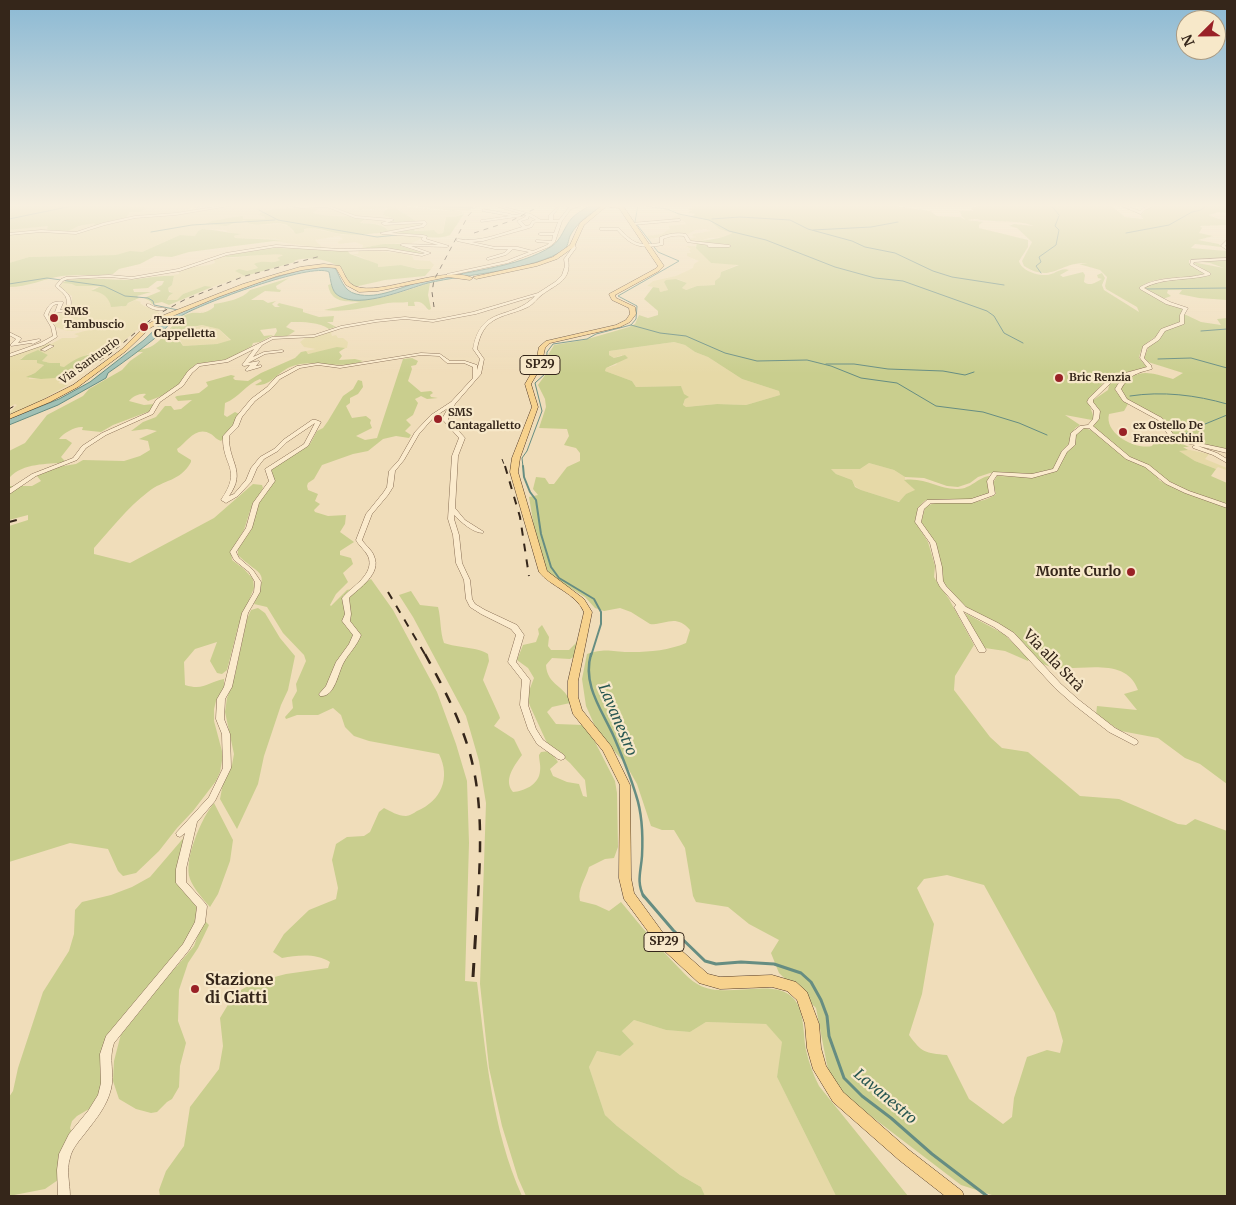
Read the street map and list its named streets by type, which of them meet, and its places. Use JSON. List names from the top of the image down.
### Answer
{
  "streets": {
    "main road": ["Via Santuario", "SP29"],
    "street": ["Via alla Strà"]
  },
  "water": ["Lavanestro"],
  "places": [
    "SMS Tambuscio",
    "Terza Cappelletta",
    "Bric Renzia",
    "SMS Cantagalletto",
    "ex Ostello De Franceschini",
    "Monte Curlo",
    "Stazione di Ciatti"
  ],
  "north": "bottom left"
}
